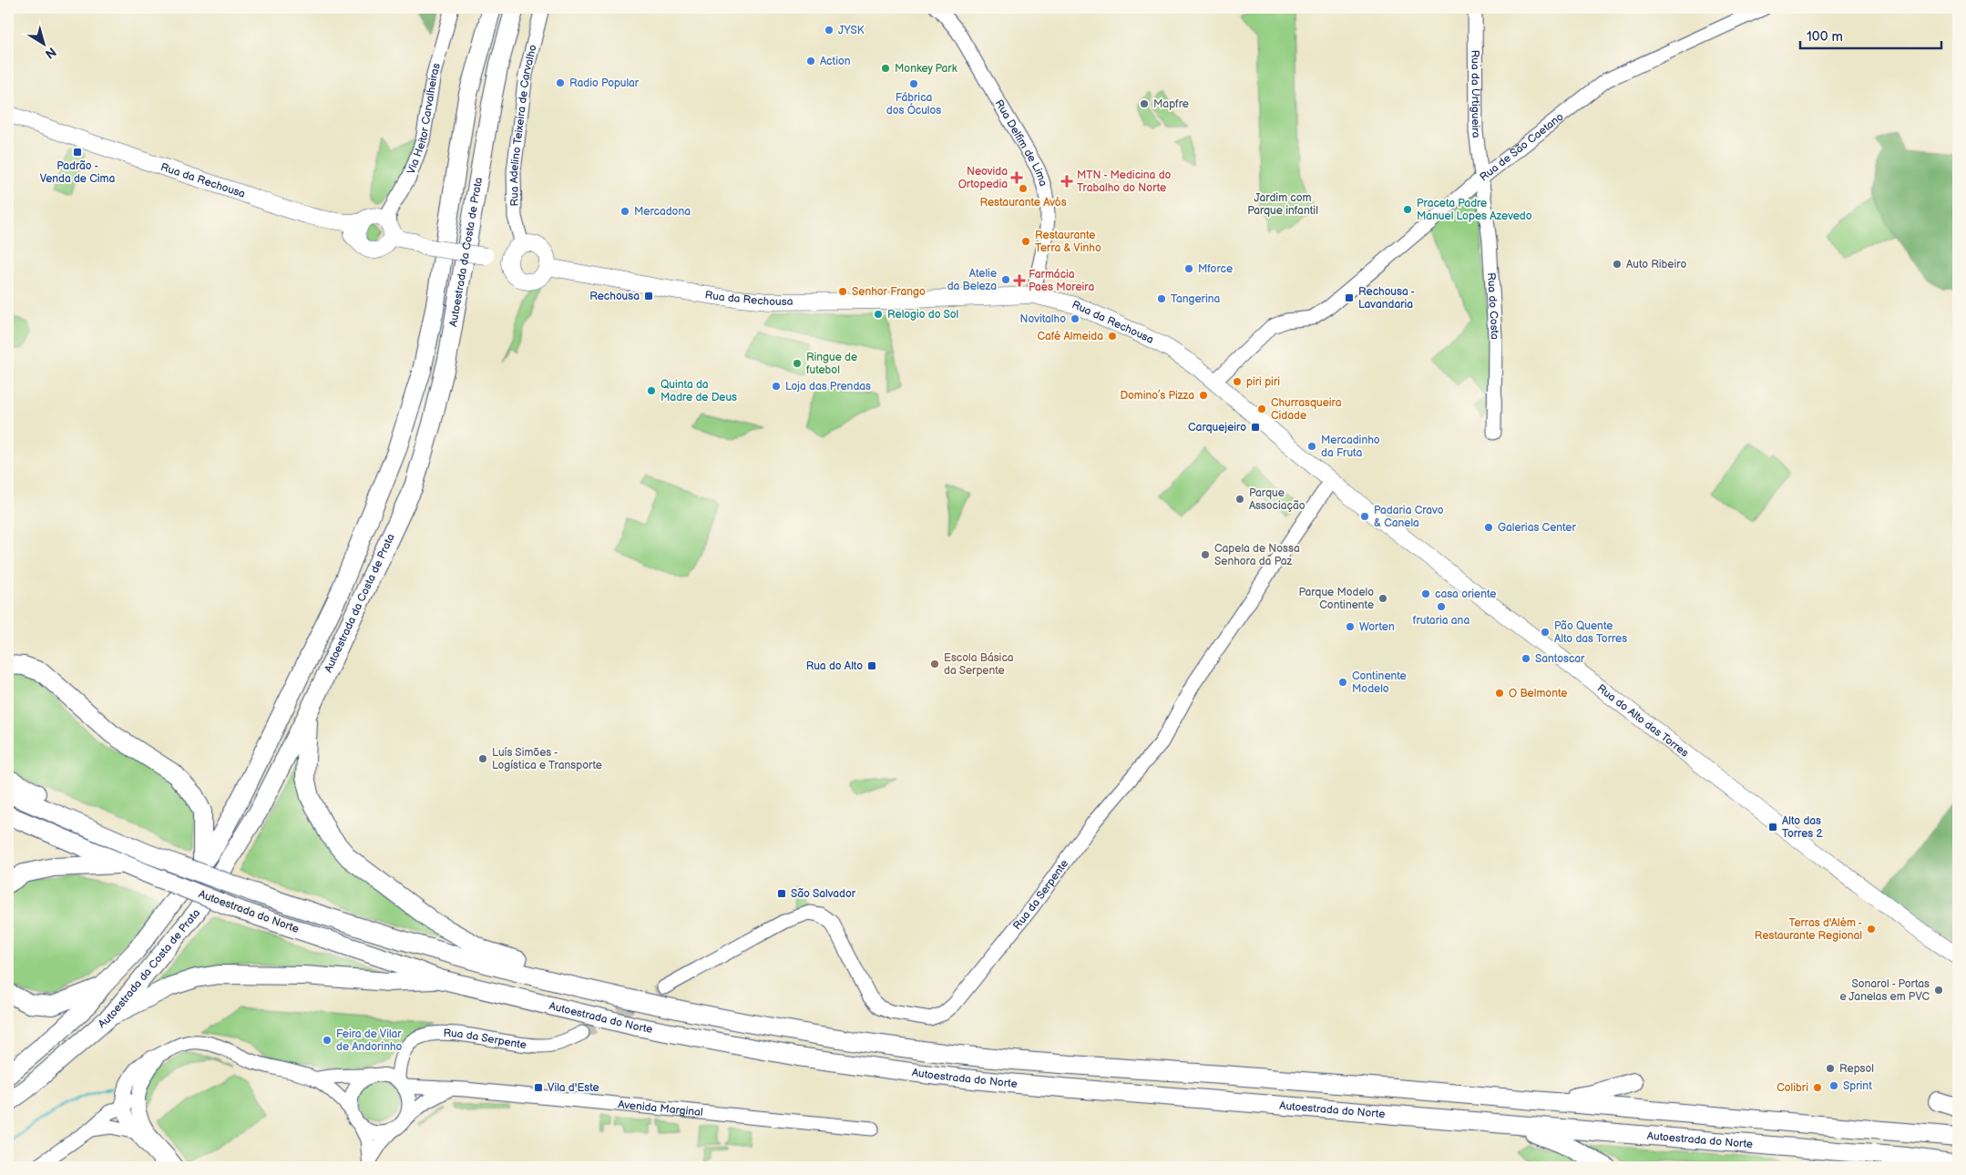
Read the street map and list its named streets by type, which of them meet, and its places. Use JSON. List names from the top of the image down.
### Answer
{
  "streets": {
    "highway": ["Autoestrada da Costa de Prata", "Autoestrada do Norte"],
    "main road": [
      "Rua da Urtigueira",
      "Via Heitor Carvalheiras",
      "Rua Adelino Teixeira de Carvalho",
      "Rua Delfim de Lima",
      "Rua de São Caetano",
      "Rua da Rechousa",
      "Rua do Costa",
      "Rua do Alto das Torres",
      "Rua da Serpente",
      "Avenida Marginal"
    ]
  },
  "crossings": [
    ["Rua da Urtigueira", "Rua de São Caetano"],
    ["Rua da Urtigueira", "Rua do Costa"],
    ["Via Heitor Carvalheiras", "Rua da Rechousa"],
    ["Rua Adelino Teixeira de Carvalho", "Rua da Rechousa"],
    ["Rua Delfim de Lima", "Rua da Rechousa"],
    ["Rua de São Caetano", "Rua da Rechousa"],
    ["Rua de São Caetano", "Rua do Costa"],
    ["Rua da Rechousa", "Rua do Alto das Torres"],
    ["Rua da Rechousa", "Rua da Serpente"],
    ["Rua do Alto das Torres", "Rua da Serpente"],
    ["Rua da Serpente", "Avenida Marginal"]
  ],
  "parks": ["Jardim com Parque infantil"],
  "places": {
    "other": [
      "JYSK",
      "Action",
      "Monkey Park",
      "Radio Popular",
      "Fábrica dos Óculos",
      "Mapfre",
      "Restaurante Avós",
      "Praceta Padre Manuel Lopes Azevedo",
      "Mercadona",
      "Restaurante Terra & Vinho",
      "Auto Ribeiro",
      "Mforce",
      "Atelie da Beleza",
      "Senhor Frango",
      "Tangerina",
      "Relogio do Sol",
      "Novitalho",
      "Café Almeida",
      "Ringue de futebol",
      "piri piri",
      "Loja das Prendas",
      "Quinta da Madre de Deus",
      "Domino’s Pizza",
      "Churrasqueira Cidade",
      "Mercadinho da Fruta",
      "Parque Associação",
      "Padaria Cravo & Canela",
      "Galerias Center",
      "Capela de Nossa Senhora da Paz",
      "casa oriente",
      "Parque Modelo Continente",
      "frutaria ana",
      "Worten",
      "Pão Quente Alto das Torres",
      "Santoscar",
      "Escola Básica da Serpente",
      "Continente Modelo",
      "O Belmonte",
      "Luís Simões - Logística e Transporte",
      "Terras d'Além - Restaurante Regional",
      "Sonarol - Portas e Janelas em PVC",
      "Feira de Vilar de Andorinho",
      "Repsol",
      "Sprint",
      "Colibri"
    ],
    "transit": [
      "Padrão - Venda de Cima",
      "Rechousa",
      "Rechousa - Lavandaria",
      "Carquejeiro",
      "Rua do Alto",
      "Alto das Torres 2",
      "São Salvador",
      "Vila d'Este"
    ],
    "health": ["Neovida Ortopedia", "MTN - Medicina do Trabalho do Norte", "Farmácia Paes Moreira"]
  },
  "scale_bar": "100 m",
  "north": "bottom right"
}
